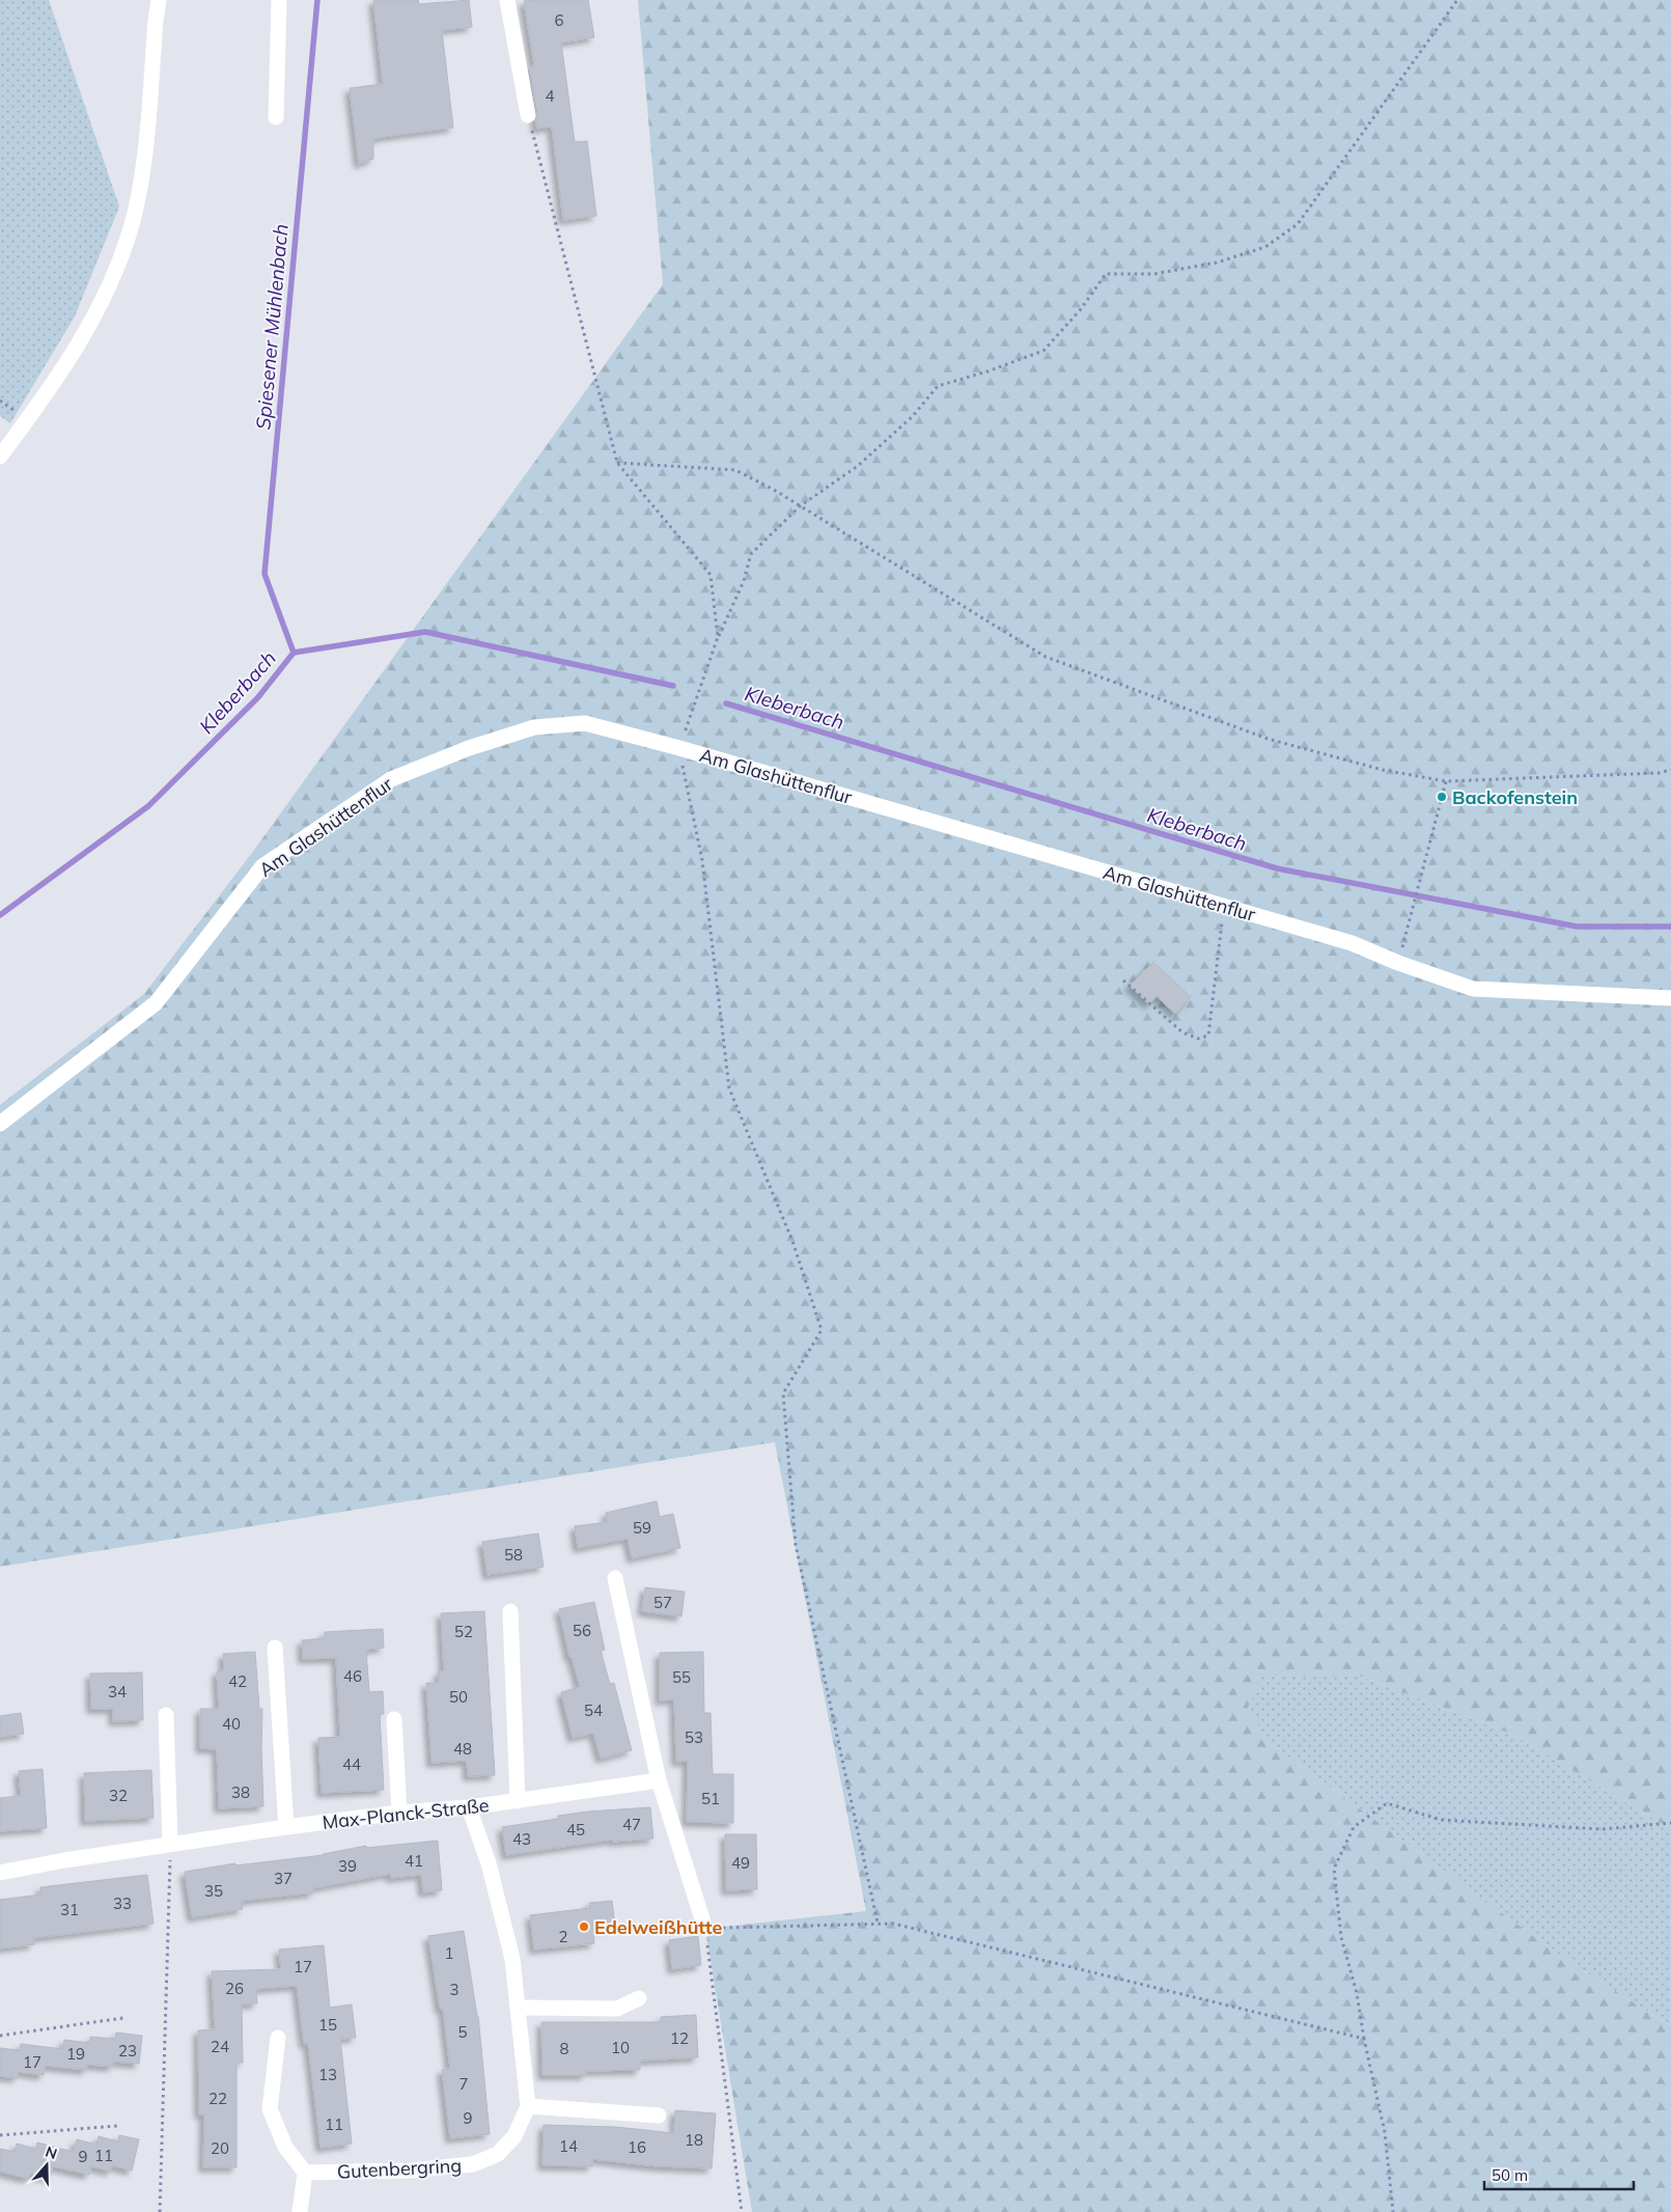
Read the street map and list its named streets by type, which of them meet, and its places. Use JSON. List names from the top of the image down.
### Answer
{
  "streets": {
    "street": ["Am Glashüttenflur", "Max-Planck-Straße", "Gutenbergring"]
  },
  "water": ["Spiesener Mühlenbach", "Kleberbach"],
  "places": ["Backofenstein", "Edelweißhütte"],
  "house_numbers": [
    "6",
    "4",
    "59",
    "58",
    "57",
    "56",
    "52",
    "46",
    "55",
    "42",
    "34",
    "50",
    "54",
    "40",
    "53",
    "48",
    "44",
    "38",
    "32",
    "51",
    "47",
    "45",
    "43",
    "41",
    "49",
    "39",
    "37",
    "35",
    "33",
    "31",
    "2",
    "1",
    "17",
    "26",
    "3",
    "15",
    "5",
    "12",
    "24",
    "10",
    "8",
    "23",
    "19",
    "17",
    "13",
    "7",
    "22",
    "9",
    "11",
    "18",
    "14",
    "16",
    "20",
    "11",
    "9"
  ],
  "scale_bar": "50 m",
  "north": "top"
}
